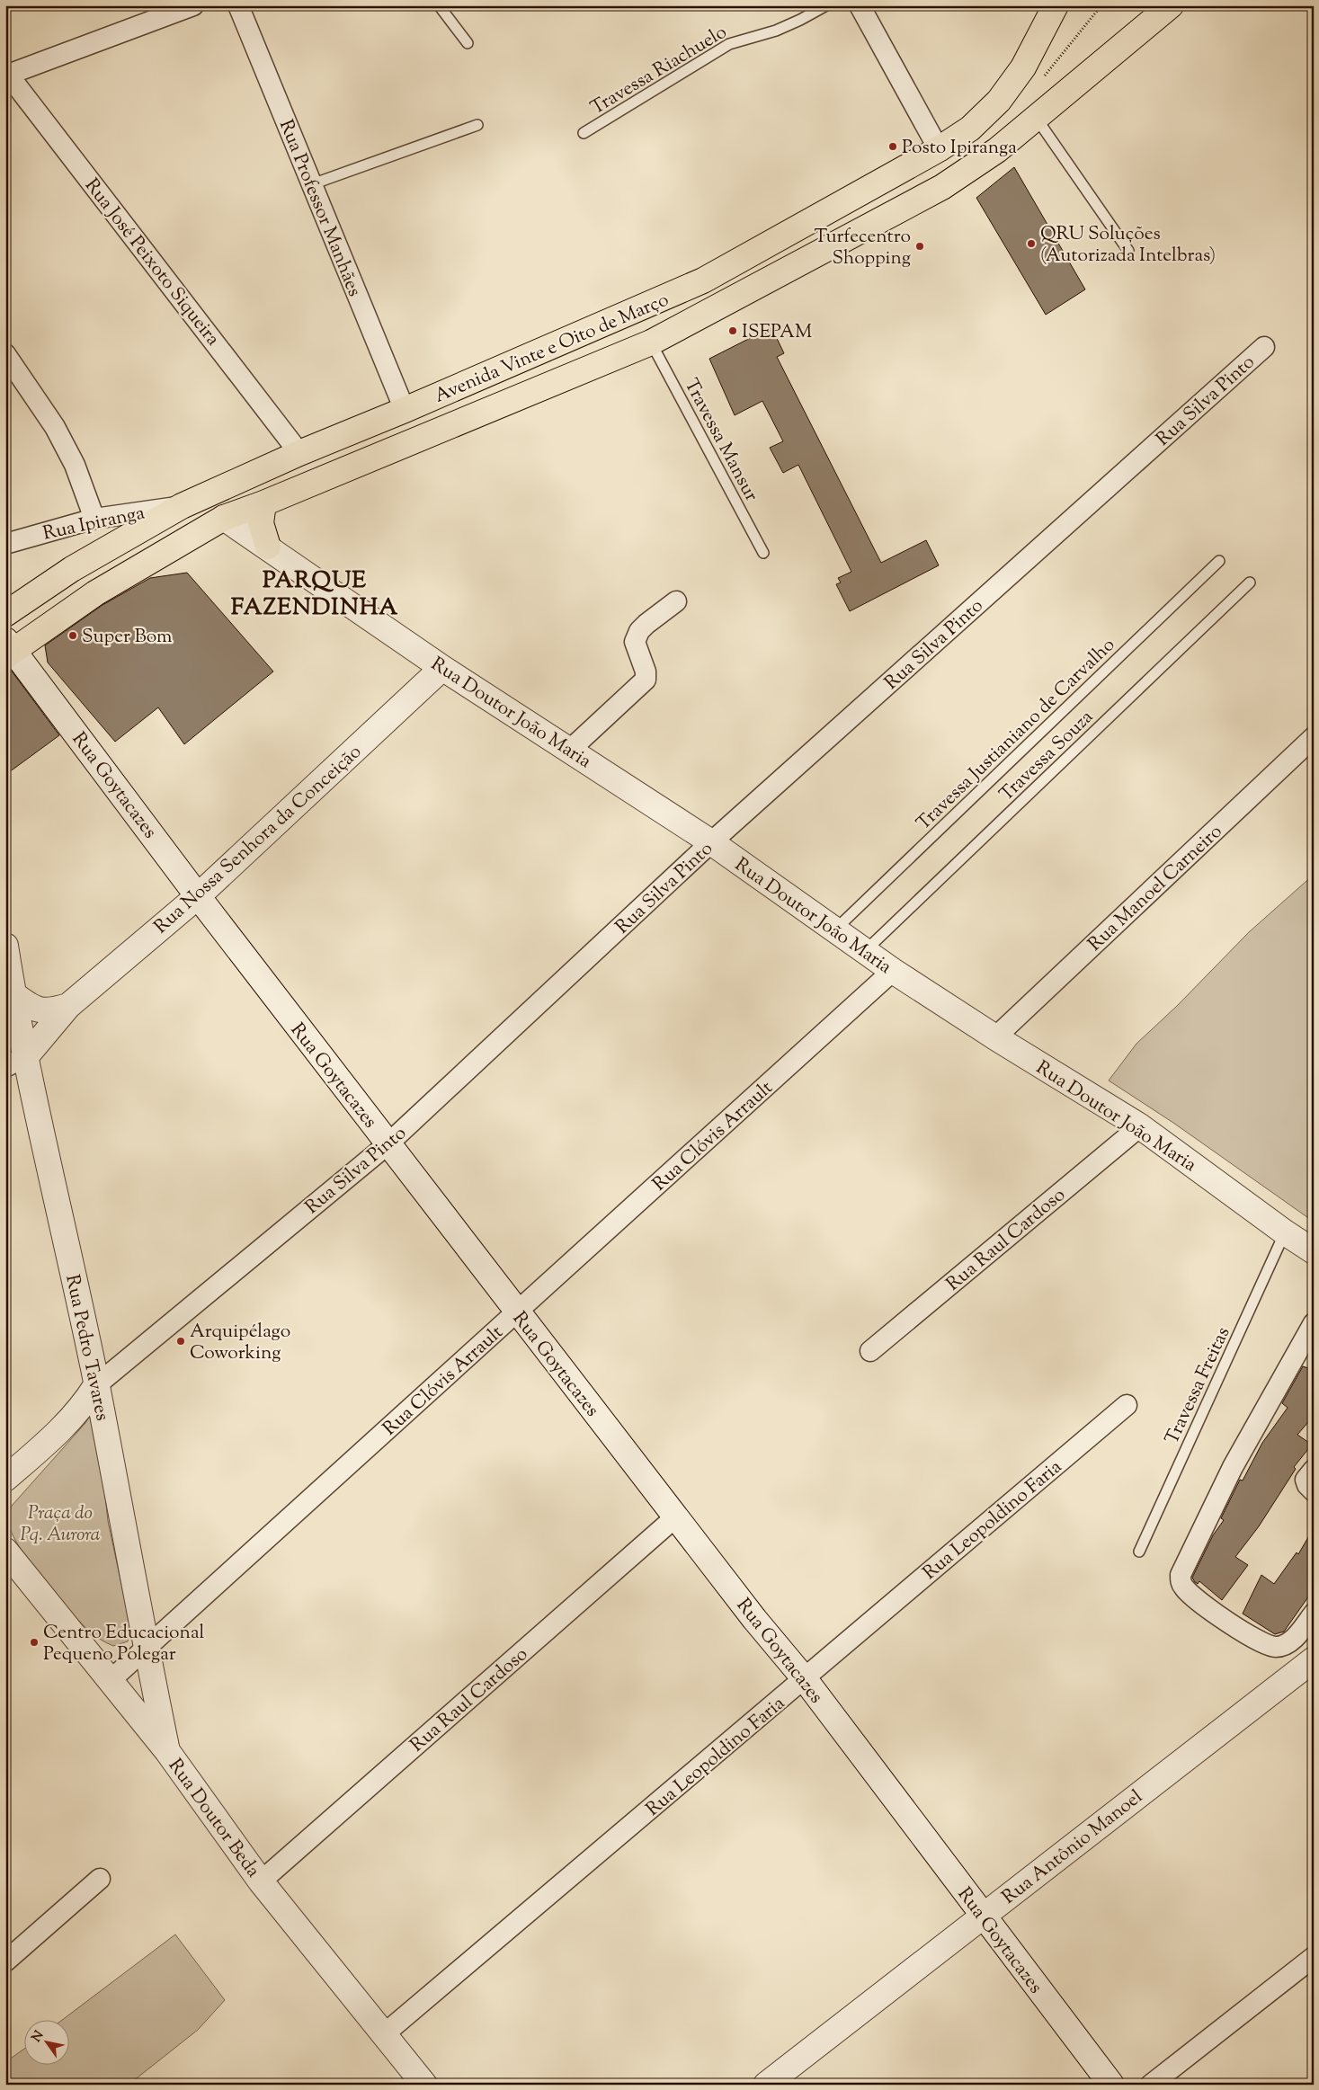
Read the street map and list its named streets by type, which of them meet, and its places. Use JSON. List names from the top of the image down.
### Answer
{
  "streets": {
    "main road": ["Avenida Vinte e Oito de Março"],
    "street": [
      "Rua Professor Manhães",
      "Rua José Peixoto Siqueira",
      "Rua Silva Pinto",
      "Rua Ipiranga",
      "Rua Doutor João Maria",
      "Rua Goytacazes",
      "Rua Nossa Senhora da Conceição",
      "Rua Manoel Carneiro",
      "Rua Clóvis Arrault",
      "Rua Raul Cardoso",
      "Rua Pedro Tavares",
      "Rua Leopoldino Faria",
      "Rua Doutor Beda",
      "Rua Antônio Manoel"
    ],
    "lane": [
      "Travessa Riachuelo",
      "Travessa Mansur",
      "Travessa Justianiano de Carvalho",
      "Travessa Souza",
      "Travessa Freitas"
    ]
  },
  "crossings": [
    ["Rua Professor Manhães", "Avenida Vinte e Oito de Março"],
    ["Rua José Peixoto Siqueira", "Avenida Vinte e Oito de Março"],
    ["Avenida Vinte e Oito de Março", "Travessa Mansur"],
    ["Avenida Vinte e Oito de Março", "Rua Ipiranga"],
    ["Avenida Vinte e Oito de Março", "Rua Doutor João Maria"],
    ["Avenida Vinte e Oito de Março", "Rua Goytacazes"],
    ["Rua Silva Pinto", "Rua Doutor João Maria"],
    ["Rua Silva Pinto", "Rua Goytacazes"],
    ["Rua Silva Pinto", "Rua Pedro Tavares"],
    ["Rua Doutor João Maria", "Travessa Justianiano de Carvalho"],
    ["Rua Doutor João Maria", "Travessa Souza"],
    ["Rua Doutor João Maria", "Rua Nossa Senhora da Conceição"],
    ["Rua Doutor João Maria", "Rua Manoel Carneiro"],
    ["Rua Doutor João Maria", "Rua Clóvis Arrault"],
    ["Rua Doutor João Maria", "Rua Raul Cardoso"],
    ["Rua Doutor João Maria", "Travessa Freitas"],
    ["Rua Goytacazes", "Rua Nossa Senhora da Conceição"],
    ["Rua Goytacazes", "Rua Clóvis Arrault"],
    ["Rua Goytacazes", "Rua Raul Cardoso"],
    ["Rua Goytacazes", "Rua Leopoldino Faria"],
    ["Rua Goytacazes", "Rua Antônio Manoel"],
    ["Rua Nossa Senhora da Conceição", "Rua Pedro Tavares"],
    ["Rua Clóvis Arrault", "Rua Pedro Tavares"],
    ["Rua Clóvis Arrault", "Rua Doutor Beda"],
    ["Rua Raul Cardoso", "Rua Doutor Beda"],
    ["Rua Pedro Tavares", "Rua Doutor Beda"],
    ["Rua Leopoldino Faria", "Rua Doutor Beda"]
  ],
  "districts": ["PARQUE FAZENDINHA"],
  "parks": ["Praça do Pq. Aurora"],
  "places": [
    "Posto Ipiranga",
    "QRU Soluções (Autorizada Intelbras)",
    "Turfecentro Shopping",
    "ISEPAM",
    "Super Bom",
    "Arquipélago Coworking",
    "Centro Educacional Pequeno Polegar"
  ],
  "north": "top left"
}
